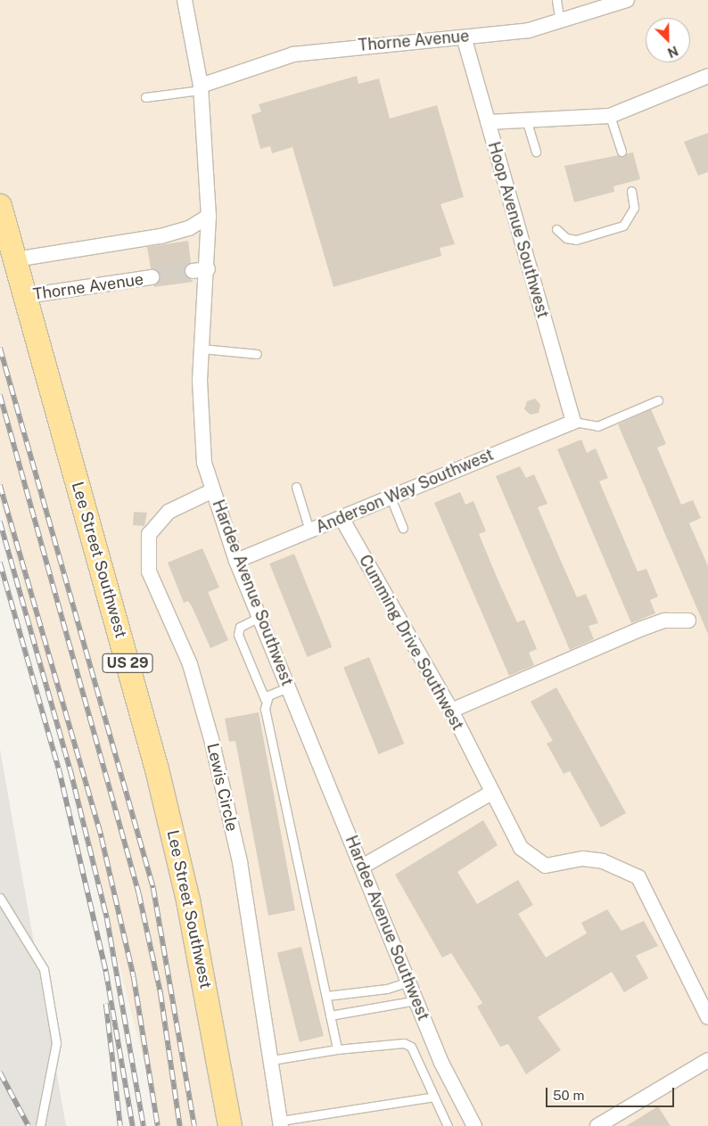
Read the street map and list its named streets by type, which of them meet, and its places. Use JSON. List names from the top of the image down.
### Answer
{
  "streets": {
    "main road": ["Lee Street Southwest", "US 29"],
    "street": [
      "Thorne Avenue",
      "Hoop Avenue Southwest",
      "Anderson Way Southwest",
      "Hardee Avenue Southwest",
      "Cumming Drive Southwest",
      "Lewis Circle"
    ]
  },
  "crossings": [
    ["Thorne Avenue", "Hoop Avenue Southwest"],
    ["Thorne Avenue", "Lee Street Southwest"],
    ["Thorne Avenue", "Hardee Avenue Southwest"],
    ["Hoop Avenue Southwest", "Anderson Way Southwest"],
    ["Anderson Way Southwest", "Hardee Avenue Southwest"],
    ["Anderson Way Southwest", "Cumming Drive Southwest"],
    ["Hardee Avenue Southwest", "Lewis Circle"]
  ],
  "scale_bar": "50 m",
  "north": "bottom right"
}
